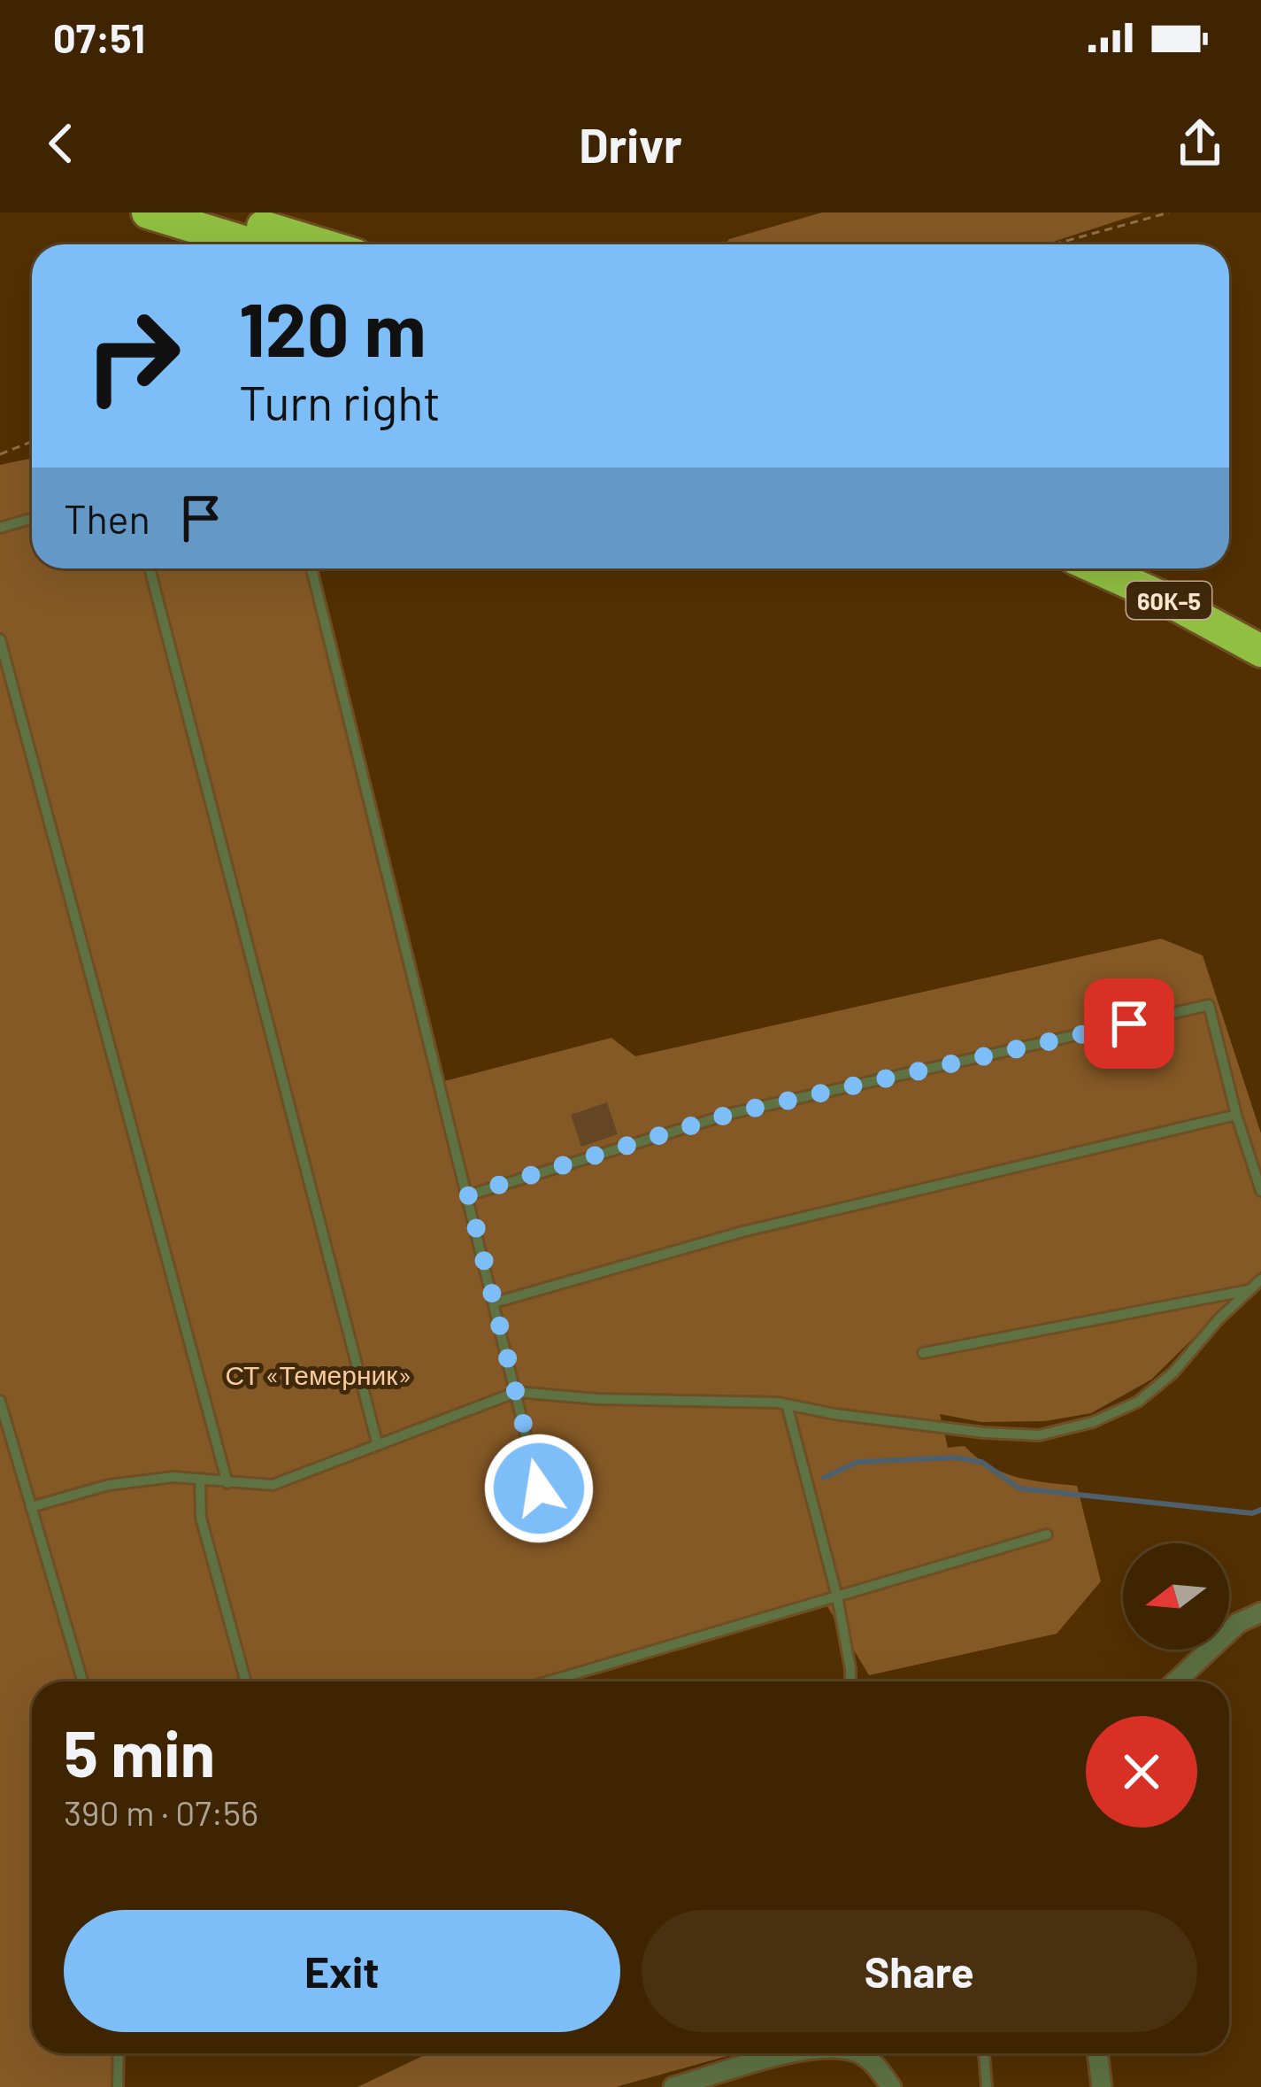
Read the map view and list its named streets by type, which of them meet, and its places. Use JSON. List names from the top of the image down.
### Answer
{
  "streets": {
    "highway": ["60К-5"]
  },
  "parks": ["СТ «Темерник»"],
  "north": "left",
  "page": {
    "status": "07:51",
    "header": "Drivr",
    "turn": ["120 m", "Turn right"],
    "then": "Then",
    "heading": ["5 min", "390 m · 07:56"],
    "buttons": ["Exit", "Share"]
  }
}
